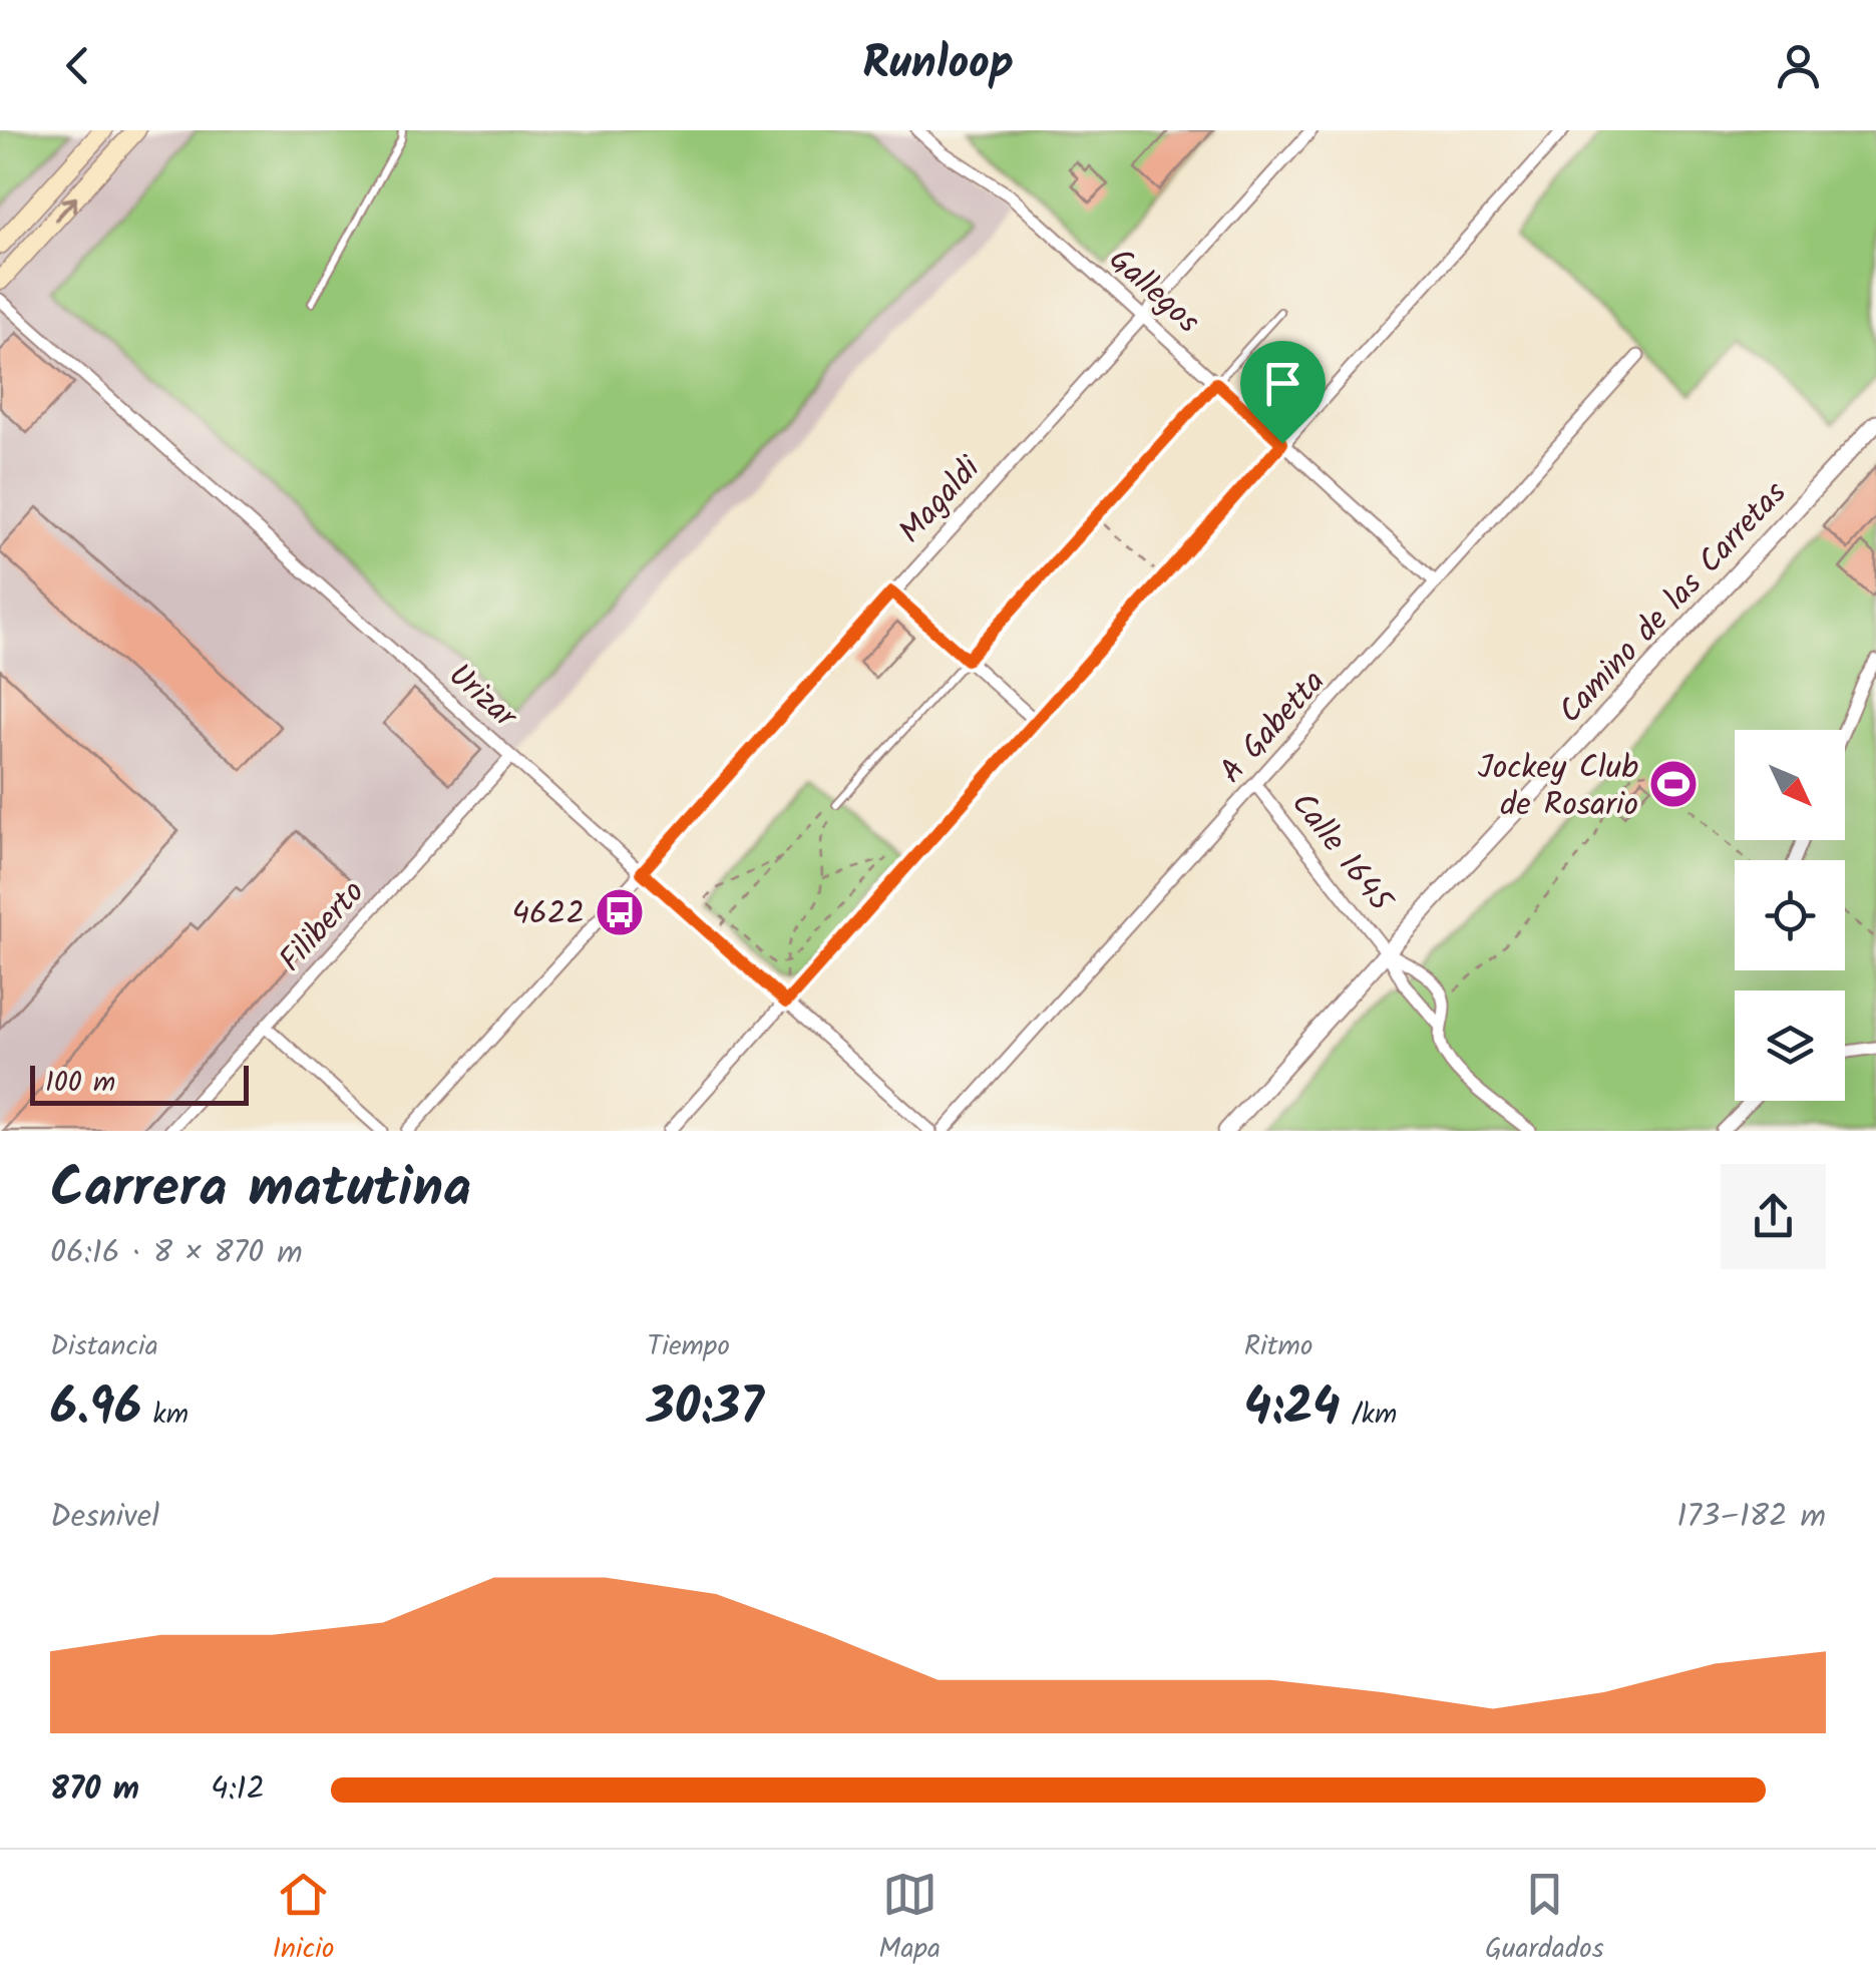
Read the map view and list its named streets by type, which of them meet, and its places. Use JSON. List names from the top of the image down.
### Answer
{
  "streets": {
    "street": [
      "Gallegos",
      "Magaldi",
      "Camino de las Carretas",
      "Urizar",
      "A Gabetta",
      "Calle 1645",
      "Filiberto"
    ]
  },
  "crossings": [
    ["Gallegos", "Magaldi"],
    ["Gallegos", "A Gabetta"],
    ["Magaldi", "Urizar"],
    ["Camino de las Carretas", "Calle 1645"],
    ["Urizar", "Filiberto"],
    ["A Gabetta", "Calle 1645"]
  ],
  "places": {
    "sports": ["Jockey Club de Rosario"],
    "bus stop": ["4622"]
  },
  "scale_bar": "100 m",
  "north": "bottom right",
  "page": {
    "header": "Runloop",
    "scale": "100 m",
    "heading": ["Carrera matutina", "06:16 · 8 × 870 m"],
    "stats": [
      ["Distancia", "6.96 km"],
      ["Tiempo", "30:37"],
      ["Ritmo", "4:24 /km"]
    ],
    "chart": ["Desnivel", "173–182 m"],
    "list": [
      {
        "name": "870 m",
        "note": "4:12"
      }
    ],
    "tabs": ["Inicio", "Mapa", "Guardados"]
  }
}
